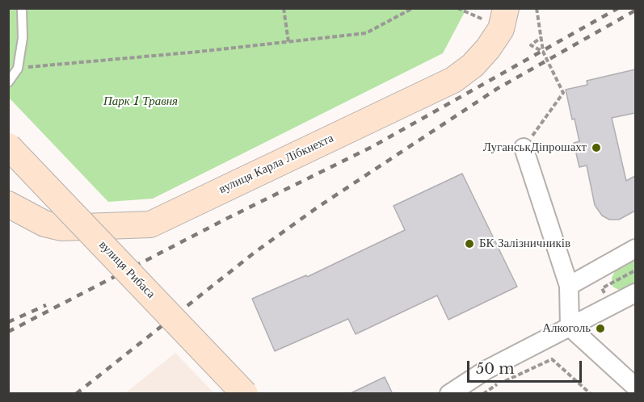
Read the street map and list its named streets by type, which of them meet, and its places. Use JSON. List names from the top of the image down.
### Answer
{
  "streets": {
    "street": ["вулиця Карла Лібкнехта", "вулиця Рибаса"]
  },
  "parks": ["Парк 1 Травня"],
  "places": ["ЛуганськДіпрошахт", "БК Залізничників", "Алкоголь"],
  "scale_bar": "50 m"
}
